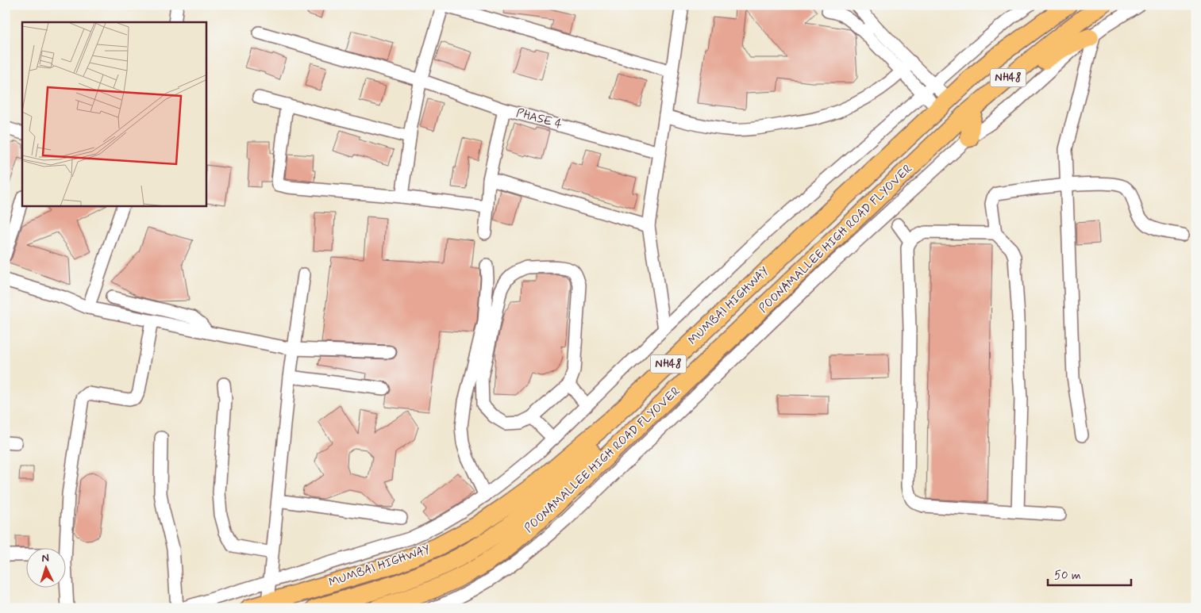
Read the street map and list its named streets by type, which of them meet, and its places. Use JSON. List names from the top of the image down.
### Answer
{
  "streets": {
    "highway": ["NH48", "POONAMALLEE HIGH ROAD FLYOVER", "MUMBAI HIGHWAY"],
    "street": ["PHASE 4"]
  },
  "crossings": [
    ["NH48", "POONAMALLEE HIGH ROAD FLYOVER"]
  ],
  "scale_bar": "50 m",
  "north": "top"
}
